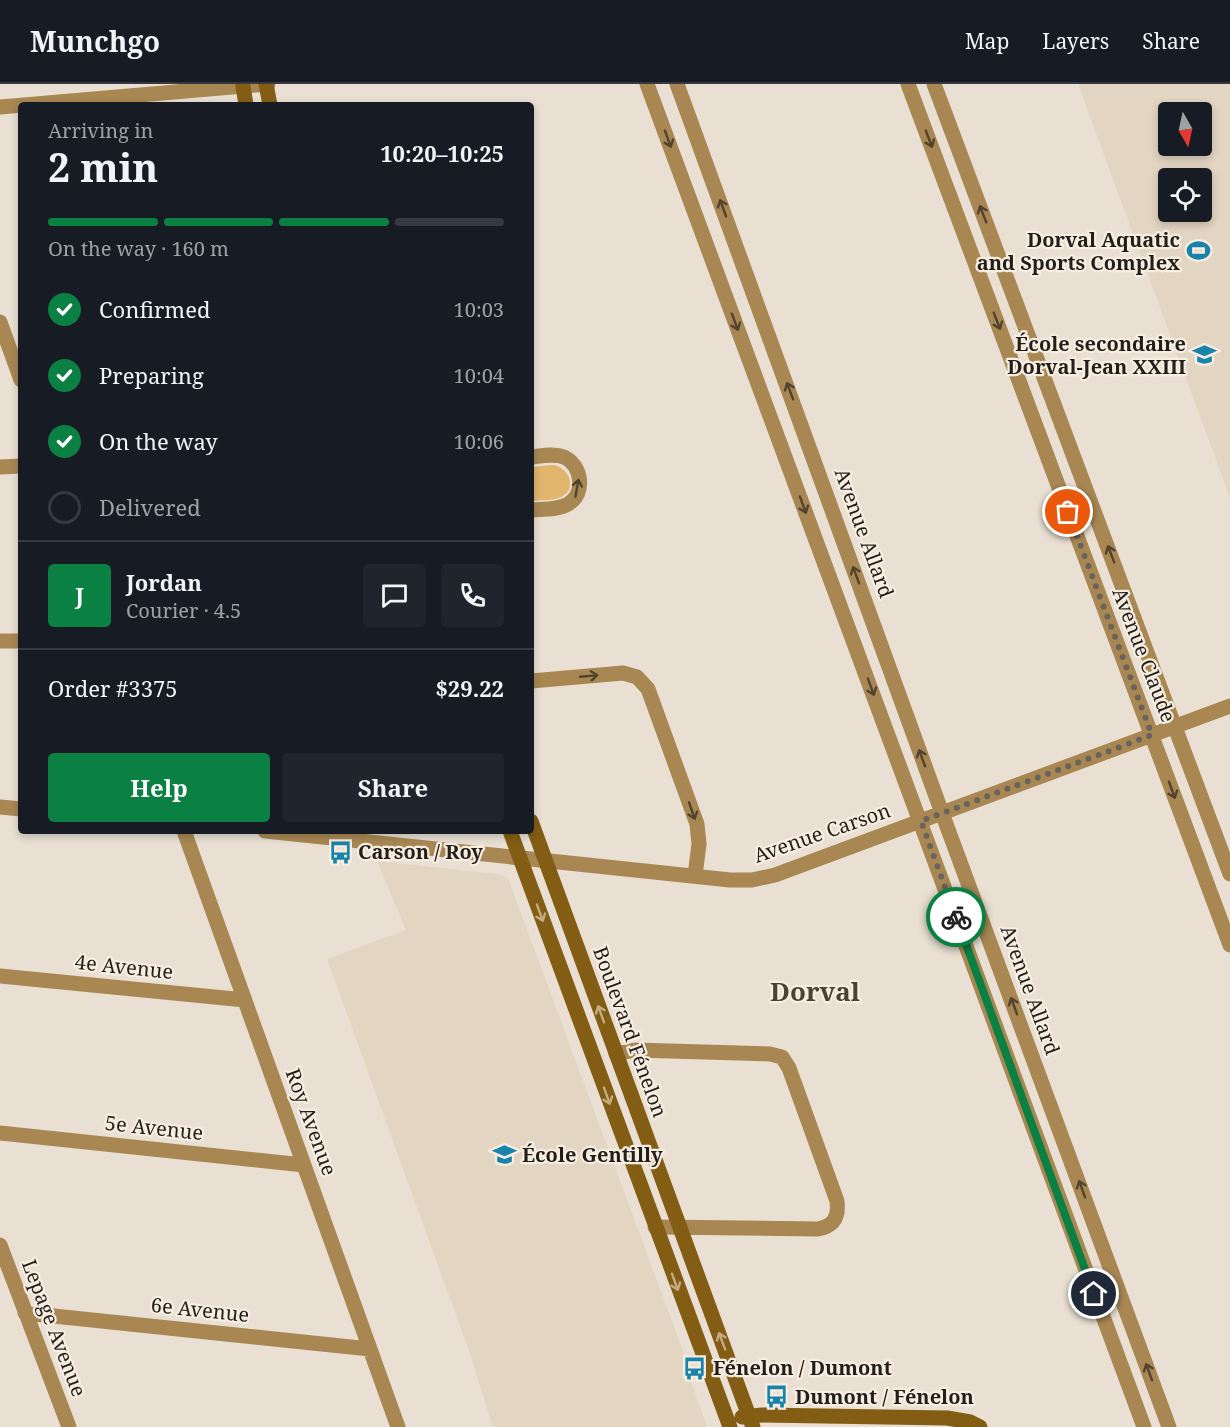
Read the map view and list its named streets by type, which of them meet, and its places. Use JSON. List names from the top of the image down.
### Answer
{
  "streets": {
    "street": [
      "Avenue Allard",
      "Avenue Claude",
      "Avenue Carson",
      "4e Avenue",
      "Boulevard Fénelon",
      "Roy Avenue",
      "5e Avenue",
      "6e Avenue",
      "Lepage Avenue"
    ]
  },
  "crossings": [
    ["Avenue Allard", "Avenue Carson"],
    ["Avenue Claude", "Avenue Carson"],
    ["Avenue Carson", "Boulevard Fénelon"],
    ["4e Avenue", "Roy Avenue"],
    ["Roy Avenue", "5e Avenue"],
    ["Roy Avenue", "6e Avenue"],
    ["6e Avenue", "Lepage Avenue"]
  ],
  "districts": ["Dorval"],
  "places": {
    "sports": ["Dorval Aquatic and Sports Complex"],
    "school or university": ["École secondaire Dorval-Jean XXIII", "École Gentilly"],
    "bus stop": ["Carson / Roy", "Fénelon / Dumont", "Dumont / Fénelon"]
  },
  "north": "bottom",
  "page": {
    "header": "Munchgo",
    "nav": ["Map", "Layers", "Share"],
    "heading": ["2 min", "Arriving in", "10:20–10:25"],
    "panel": [
      "Jordan",
      "Courier · 4.5",
      "Order #3375",
      "$29.22"
    ],
    "bar": "On the way · 160 m",
    "list": [
      ["Confirmed", "10:03"],
      ["Preparing", "10:04"],
      ["On the way", "10:06"],
      "Delivered"
    ],
    "round": "J",
    "buttons": ["Help", "Share"]
  }
}
